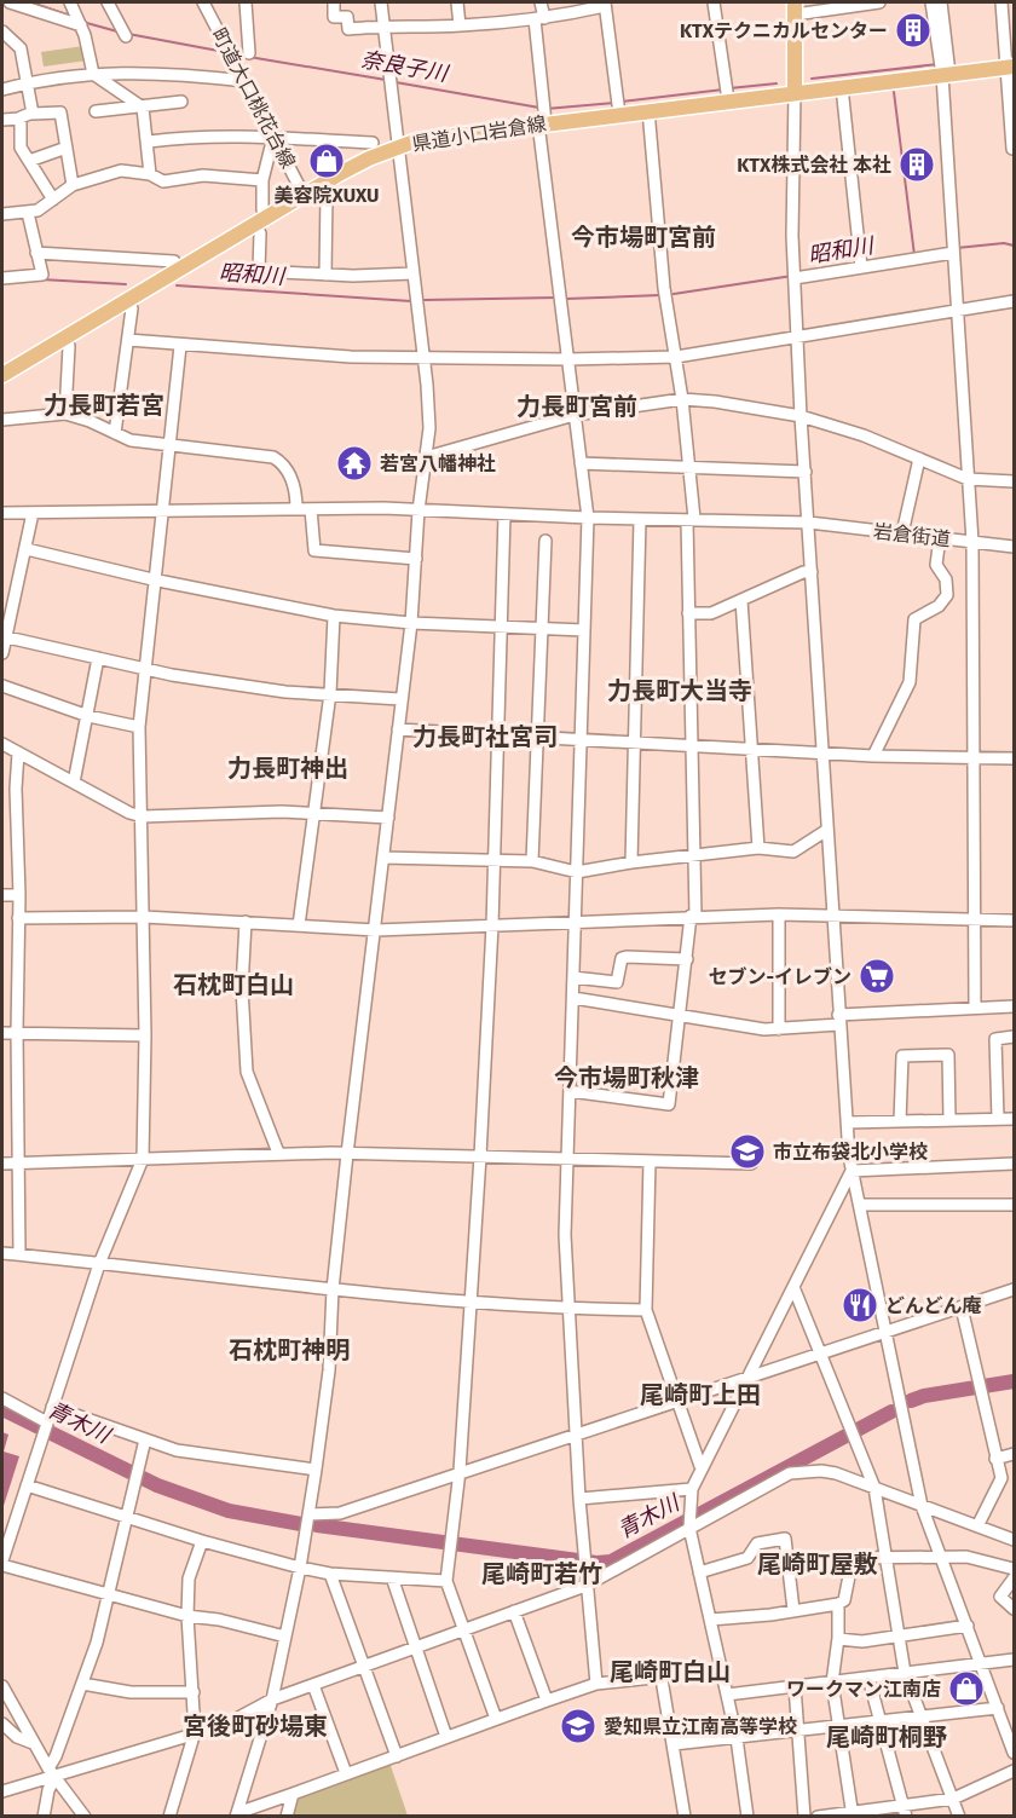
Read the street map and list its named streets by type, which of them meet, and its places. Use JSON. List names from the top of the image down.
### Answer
{
  "streets": {
    "main road": ["県道小口岩倉線"],
    "street": ["町道大口桃花台線", "岩倉街道"]
  },
  "crossings": [
    ["町道大口桃花台線", "県道小口岩倉線"]
  ],
  "districts": [
    "今市場町宮前",
    "力長町若宮",
    "力長町宮前",
    "力長町大当寺",
    "力長町社宮司",
    "力長町神出",
    "石枕町白山",
    "今市場町秋津",
    "石枕町神明",
    "尾崎町上田",
    "尾崎町屋敷",
    "尾崎町若竹",
    "尾崎町白山",
    "宮後町砂場東",
    "尾崎町桐野"
  ],
  "water": ["奈良子川", "昭和川", "青木川"],
  "places": {
    "building": ["KTXテクニカルセンター", "KTX株式会社 本社"],
    "shop": ["美容院XUXU", "ワークマン江南店"],
    "temple": ["若宮八幡神社"],
    "supermarket": ["セブン-イレブン"],
    "school or university": ["市立布袋北小学校", "愛知県立江南高等学校"],
    "restaurant": ["どんどん庵"]
  }
}
